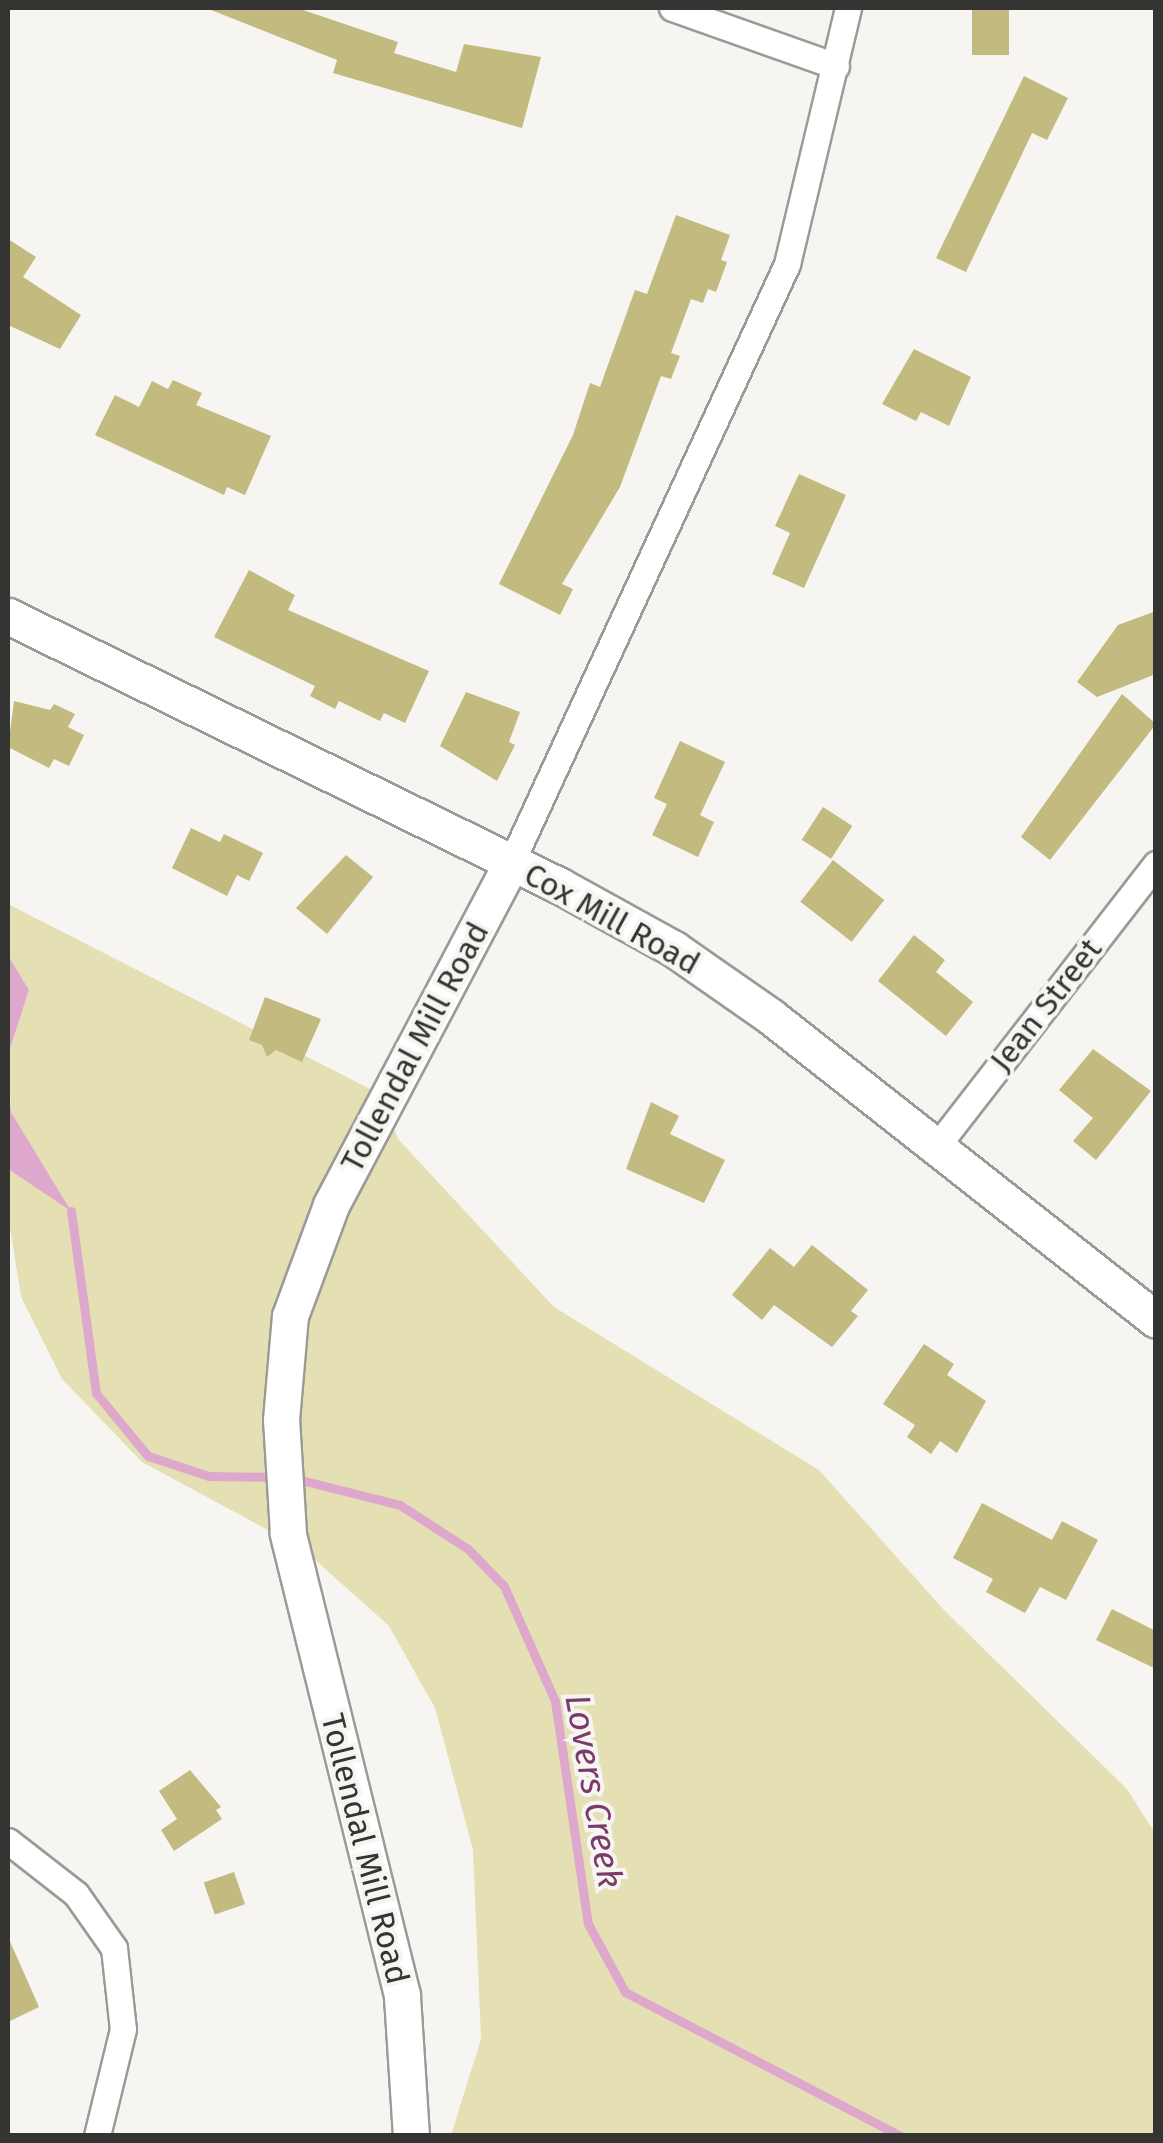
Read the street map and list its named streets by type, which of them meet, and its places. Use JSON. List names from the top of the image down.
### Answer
{
  "streets": {
    "street": ["Cox Mill Road", "Jean Street", "Tollendal Mill Road"]
  },
  "crossings": [
    ["Cox Mill Road", "Jean Street"],
    ["Cox Mill Road", "Tollendal Mill Road"]
  ],
  "water": ["Lovers Creek"]
}
